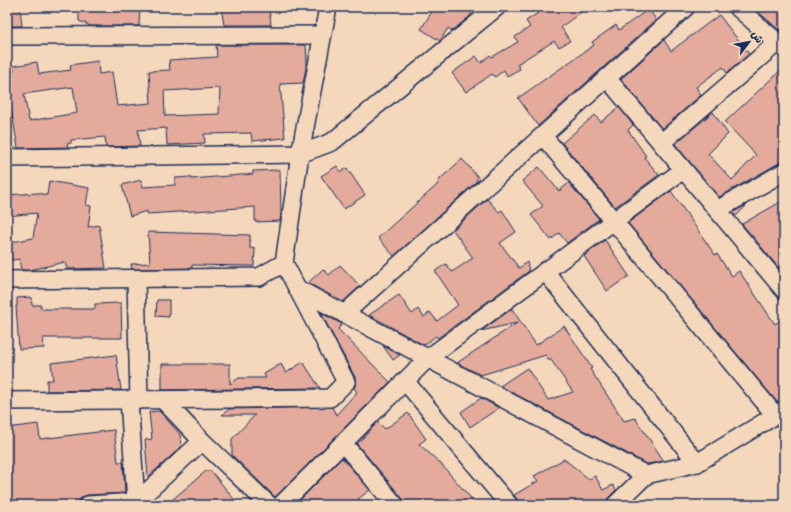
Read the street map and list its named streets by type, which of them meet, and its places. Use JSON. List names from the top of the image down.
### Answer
{
  "north": "top right"
}
